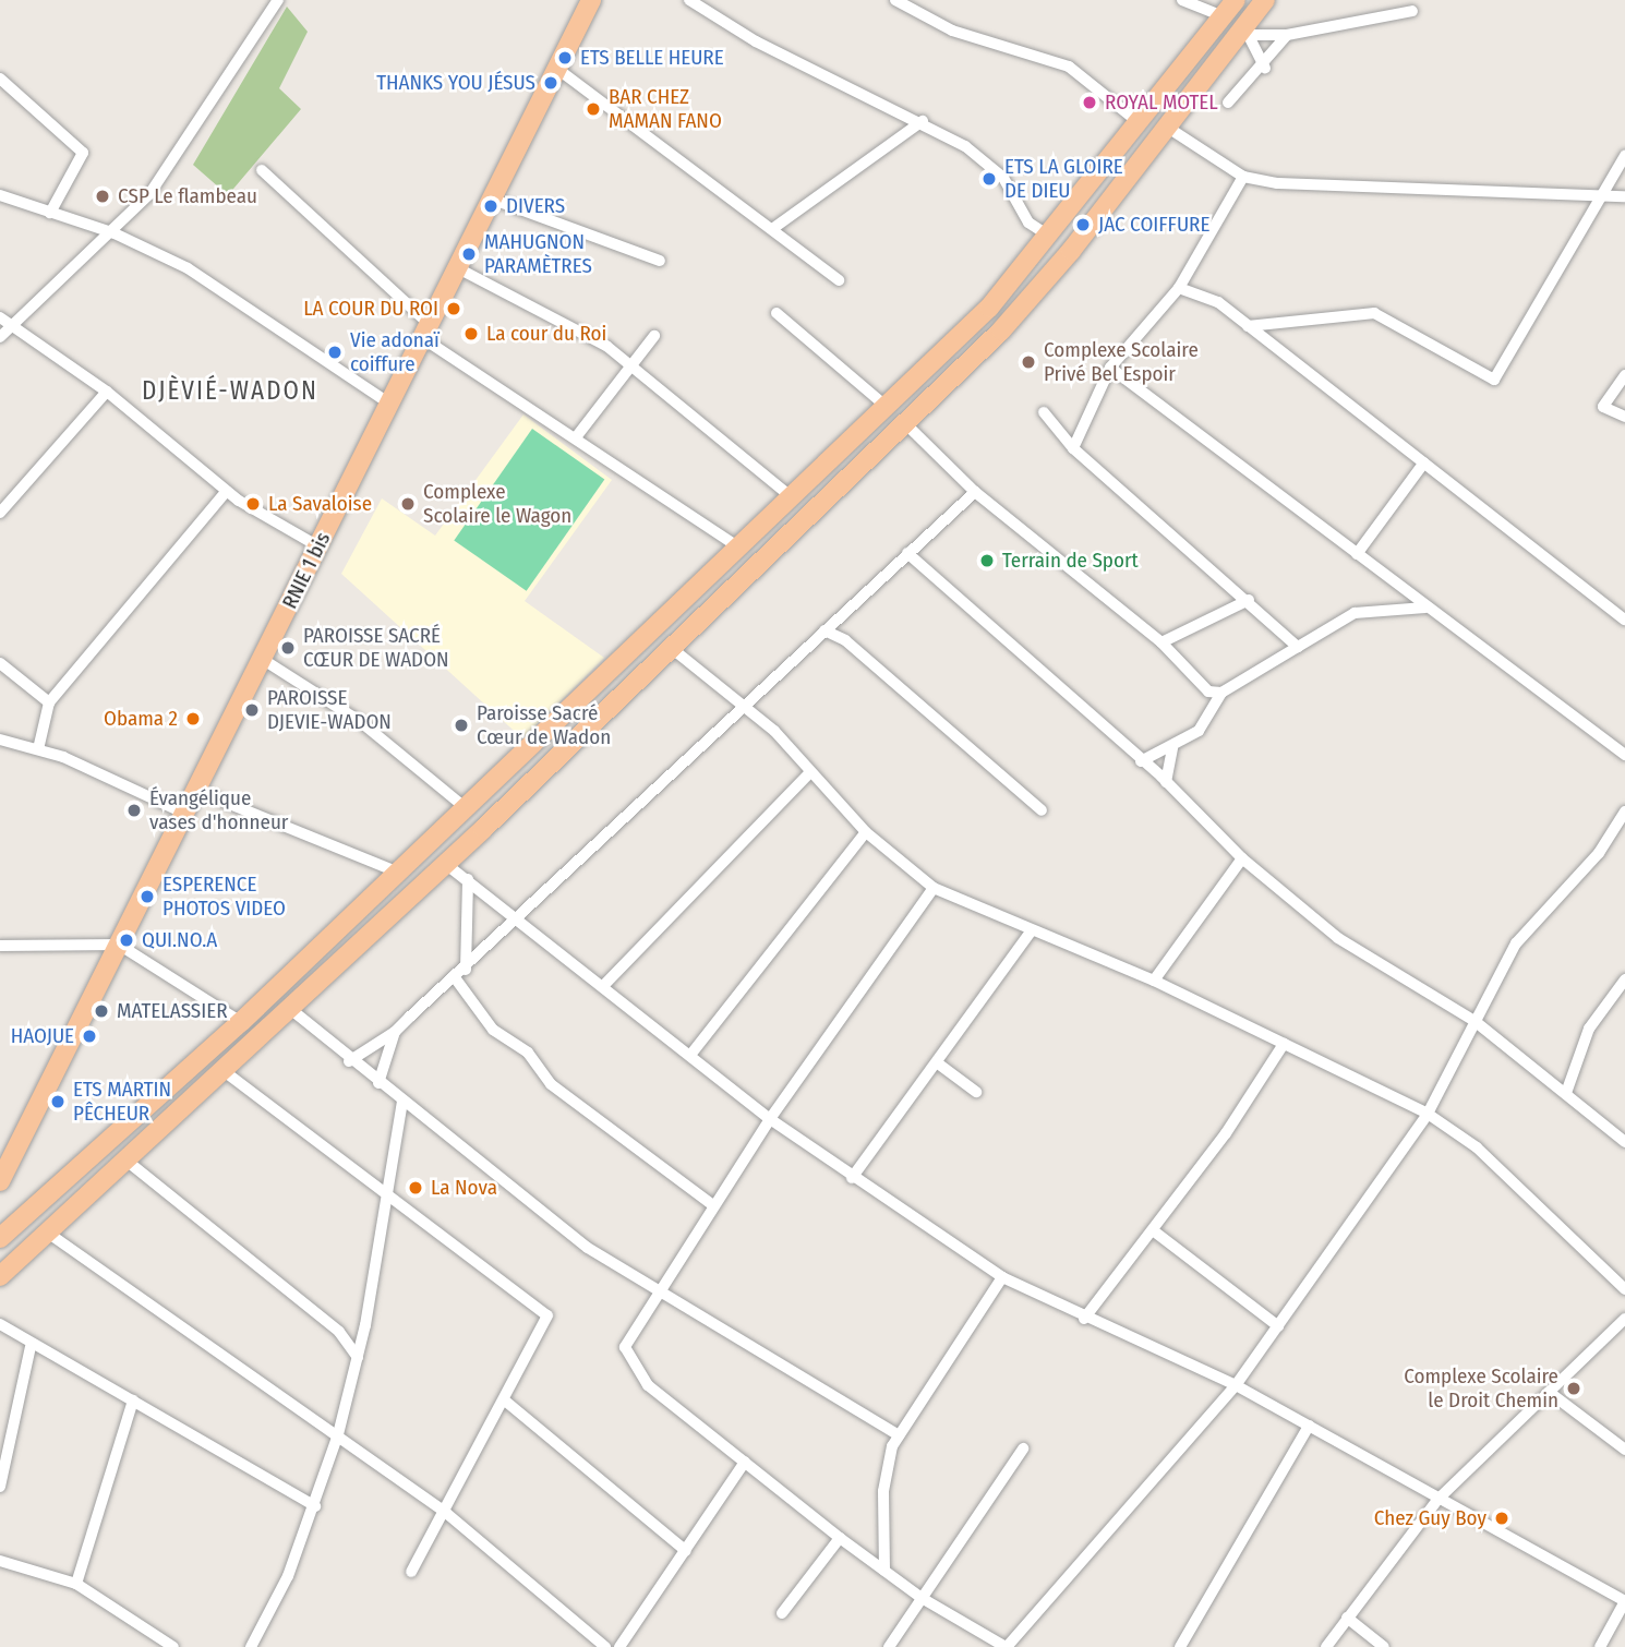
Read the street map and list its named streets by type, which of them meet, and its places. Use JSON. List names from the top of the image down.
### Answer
{
  "streets": {
    "main road": ["RNIE 1 bis"]
  },
  "districts": ["DJÈVIÉ-WADON"],
  "places": [
    "ETS BELLE HEURE",
    "THANKS YOU JÉSUS",
    "ROYAL MOTEL",
    "BAR CHEZ MAMAN FANO",
    "ETS LA GLOIRE DE DIEU",
    "CSP Le flambeau",
    "DIVERS",
    "JAC COIFFURE",
    "MAHUGNON PARAMÈTRES",
    "LA COUR DU ROI",
    "La cour du Roi",
    "Vie adonaï coiffure",
    "Complexe Scolaire Privé Bel Espoir",
    "La Savaloise",
    "Complexe Scolaire le Wagon",
    "Terrain de Sport",
    "PAROISSE SACRÉ CŒUR DE WADON",
    "PAROISSE DJEVIE-WADON",
    "Obama 2",
    "Paroisse Sacré Cœur de Wadon",
    "Évangélique vases d'honneur",
    "ESPERENCE PHOTOS VIDEO",
    "QUI.NO.A",
    "MATELASSIER",
    "HAOJUE",
    "ETS MARTIN PÊCHEUR",
    "La Nova",
    "Complexe Scolaire le Droit Chemin",
    "Chez Guy Boy"
  ]
}
